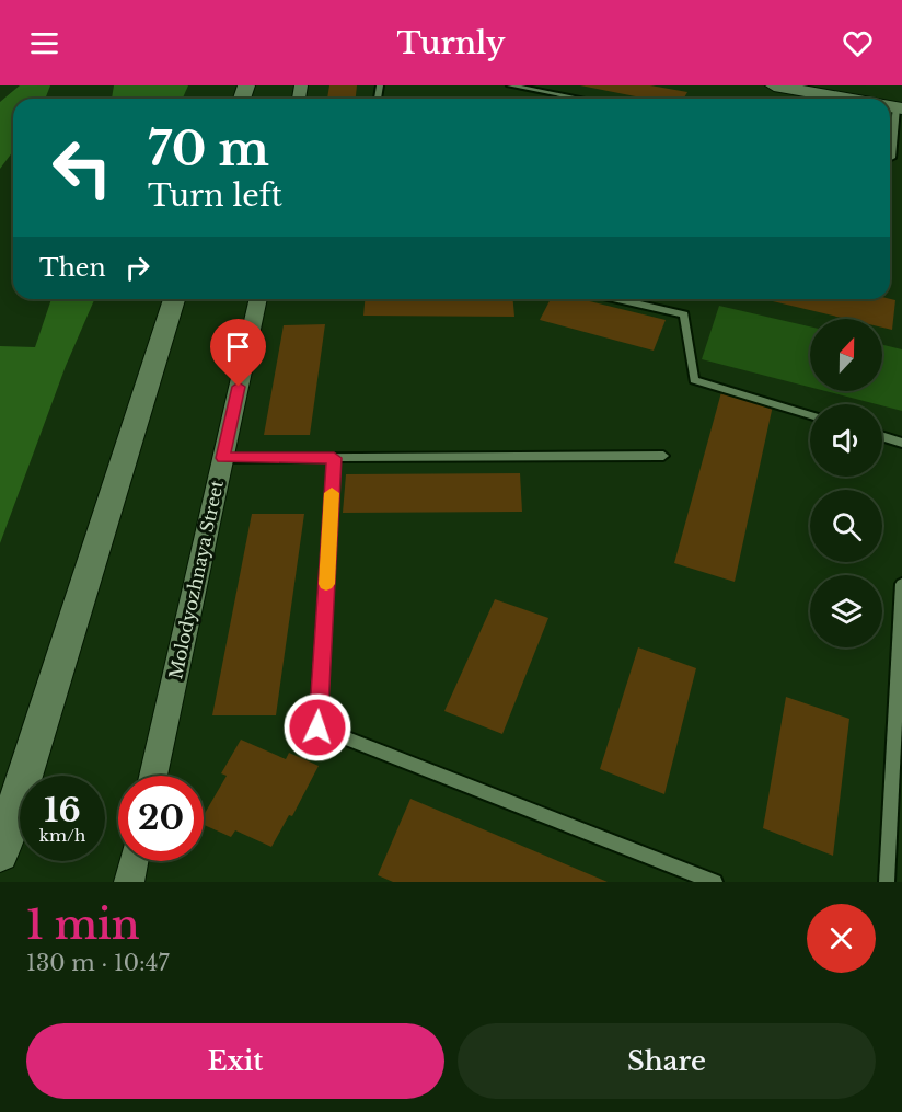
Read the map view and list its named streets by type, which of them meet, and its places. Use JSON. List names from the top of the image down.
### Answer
{
  "streets": {
    "street": ["Molodyozhnaya Street"]
  },
  "north": "top",
  "page": {
    "header": "Turnly",
    "turn": ["70 m", "Turn left"],
    "then": "Then",
    "speed": "16 km/h",
    "limit": "20",
    "heading": ["1 min", "130 m · 10:47"],
    "buttons": ["Exit", "Share"]
  }
}
